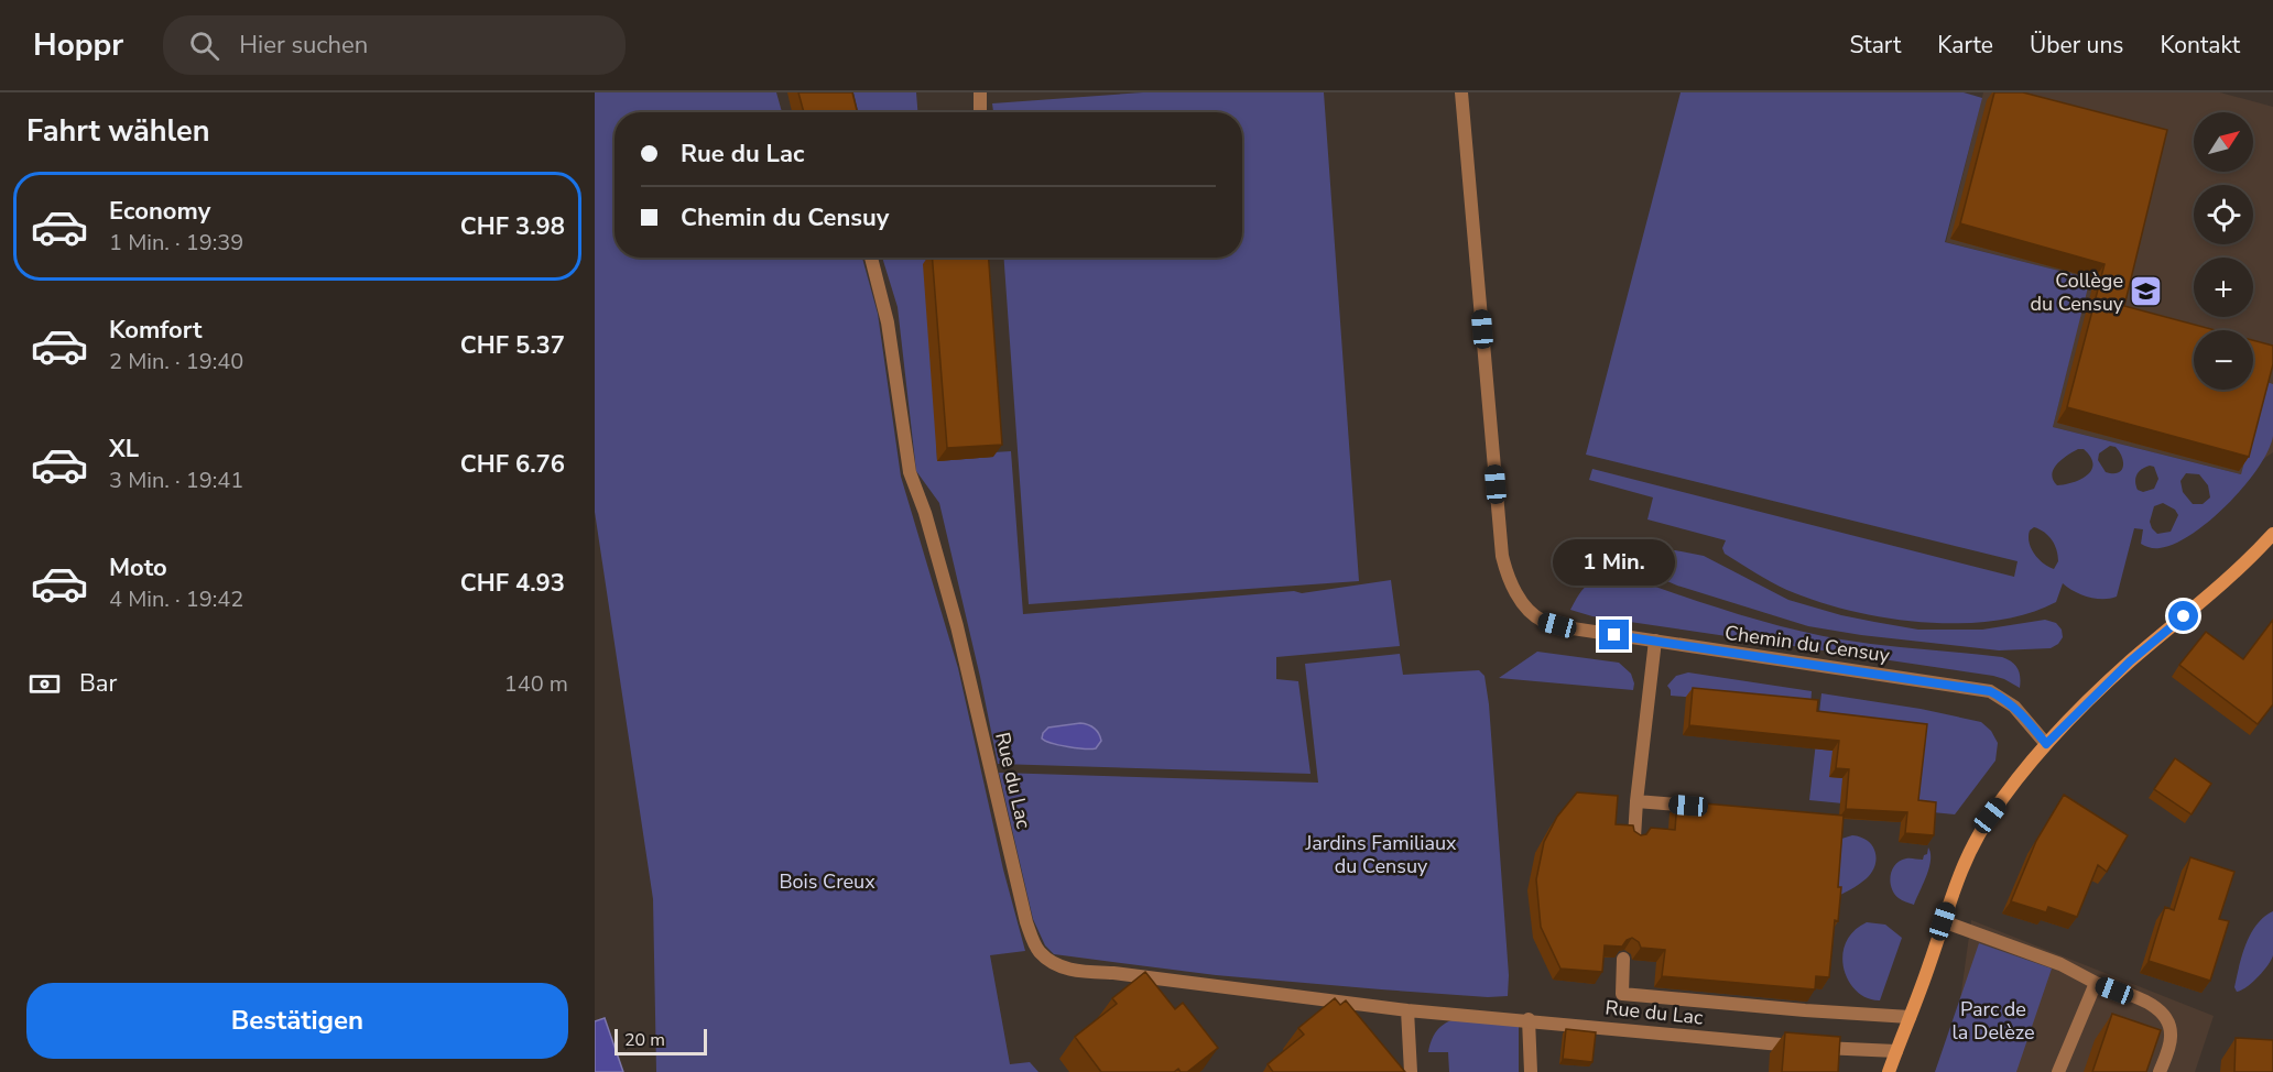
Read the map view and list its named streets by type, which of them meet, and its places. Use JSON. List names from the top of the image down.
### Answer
{
  "streets": {
    "street": ["Chemin du Censuy", "Rue du Lac"]
  },
  "parks": ["Jardins Familiaux du Censuy", "Bois Creux", "Parc de la Delèze"],
  "places": {
    "school or university": ["Collège du Censuy"]
  },
  "scale_bar": "20 m",
  "north": "top right",
  "page": {
    "header": "Hoppr",
    "search": "Hier suchen",
    "nav": [
      "Start",
      "Karte",
      "Über uns",
      "Kontakt"
    ],
    "heading": "Fahrt wählen",
    "map_buttons": ["+", "−"],
    "banner": ["Rue du Lac", "Chemin du Censuy"],
    "list": [
      {
        "name": "Economy",
        "note": "1 Min. · 19:39",
        "value": "CHF 3.98"
      },
      {
        "name": "Komfort",
        "note": "2 Min. · 19:40",
        "value": "CHF 5.37"
      },
      {
        "name": "XL",
        "note": "3 Min. · 19:41",
        "value": "CHF 6.76"
      },
      {
        "name": "Moto",
        "note": "4 Min. · 19:42",
        "value": "CHF 4.93"
      }
    ],
    "bubble": "1 Min.",
    "pay": ["Bar", "140 m"],
    "buttons": "Bestätigen",
    "scale": "20 m"
  }
}
